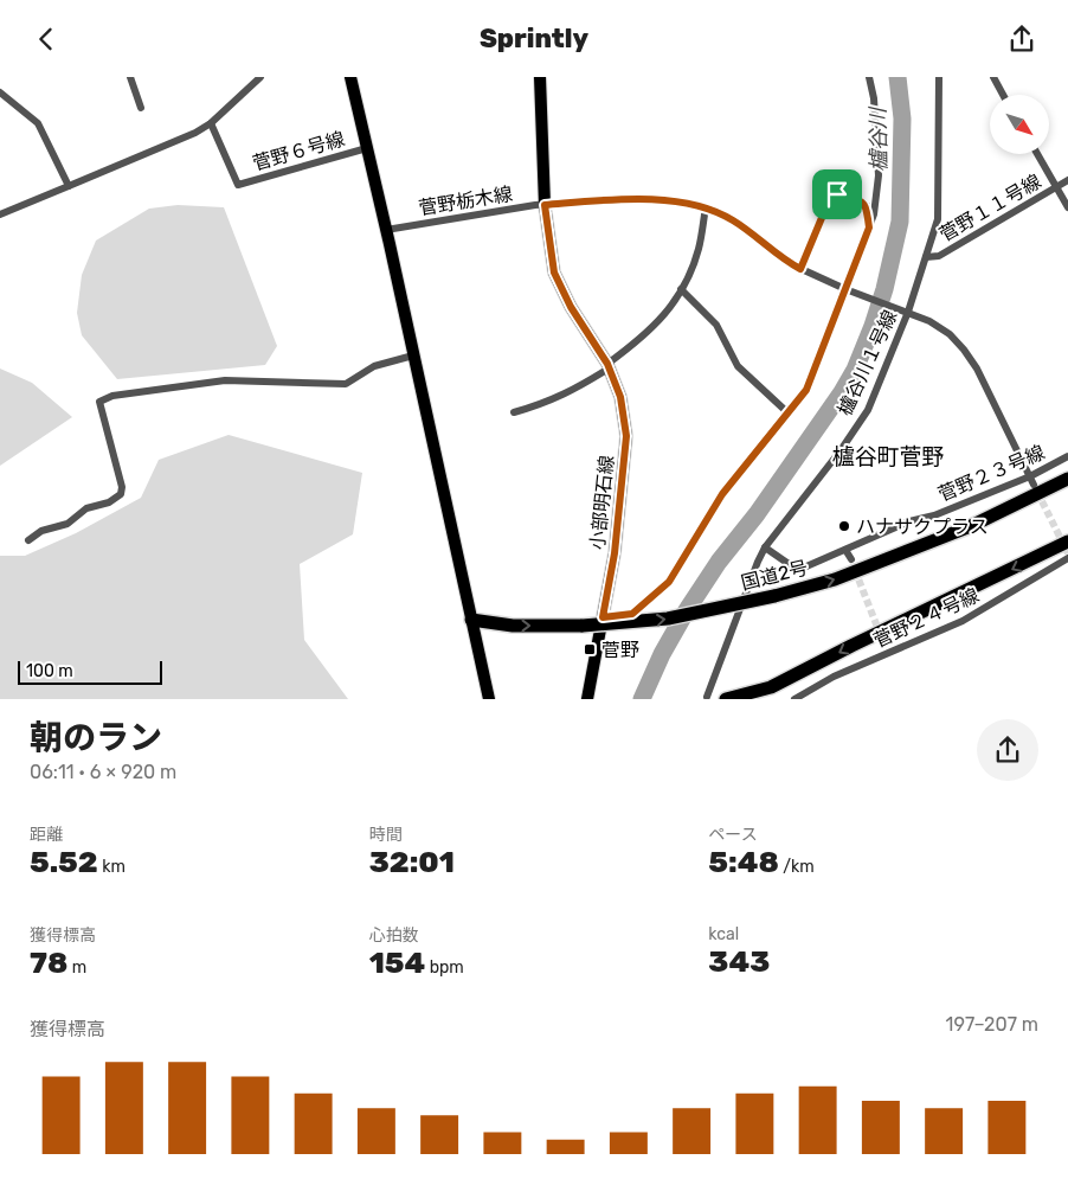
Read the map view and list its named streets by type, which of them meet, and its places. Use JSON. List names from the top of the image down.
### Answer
{
  "streets": {
    "highway": ["国道2号"],
    "main road": ["小部明石線"],
    "street": [
      "菅野６号線",
      "菅野栃木線",
      "菅野１１号線",
      "櫨谷川１号線",
      "菅野２３号線",
      "菅野２４号線"
    ]
  },
  "crossings": [
    ["菅野栃木線", "櫨谷川１号線"],
    ["菅野栃木線", "小部明石線"],
    ["菅野１１号線", "櫨谷川１号線"],
    ["櫨谷川１号線", "菅野２３号線"]
  ],
  "districts": ["櫨谷町菅野"],
  "water": ["櫨谷川"],
  "places": {
    "other": ["ハナサクプラス"],
    "transit": ["菅野"]
  },
  "scale_bar": "100 m",
  "north": "bottom right",
  "page": {
    "header": "Sprintly",
    "scale": "100 m",
    "heading": ["朝のラン", "06:11 · 6 × 920 m"],
    "stats": [
      ["距離", "5.52 km"],
      ["時間", "32:01"],
      ["ペース", "5:48 /km"],
      ["獲得標高", "78 m"],
      ["心拍数", "154 bpm"],
      ["kcal", "343"]
    ],
    "chart": ["獲得標高", "197–207 m"]
  }
}
